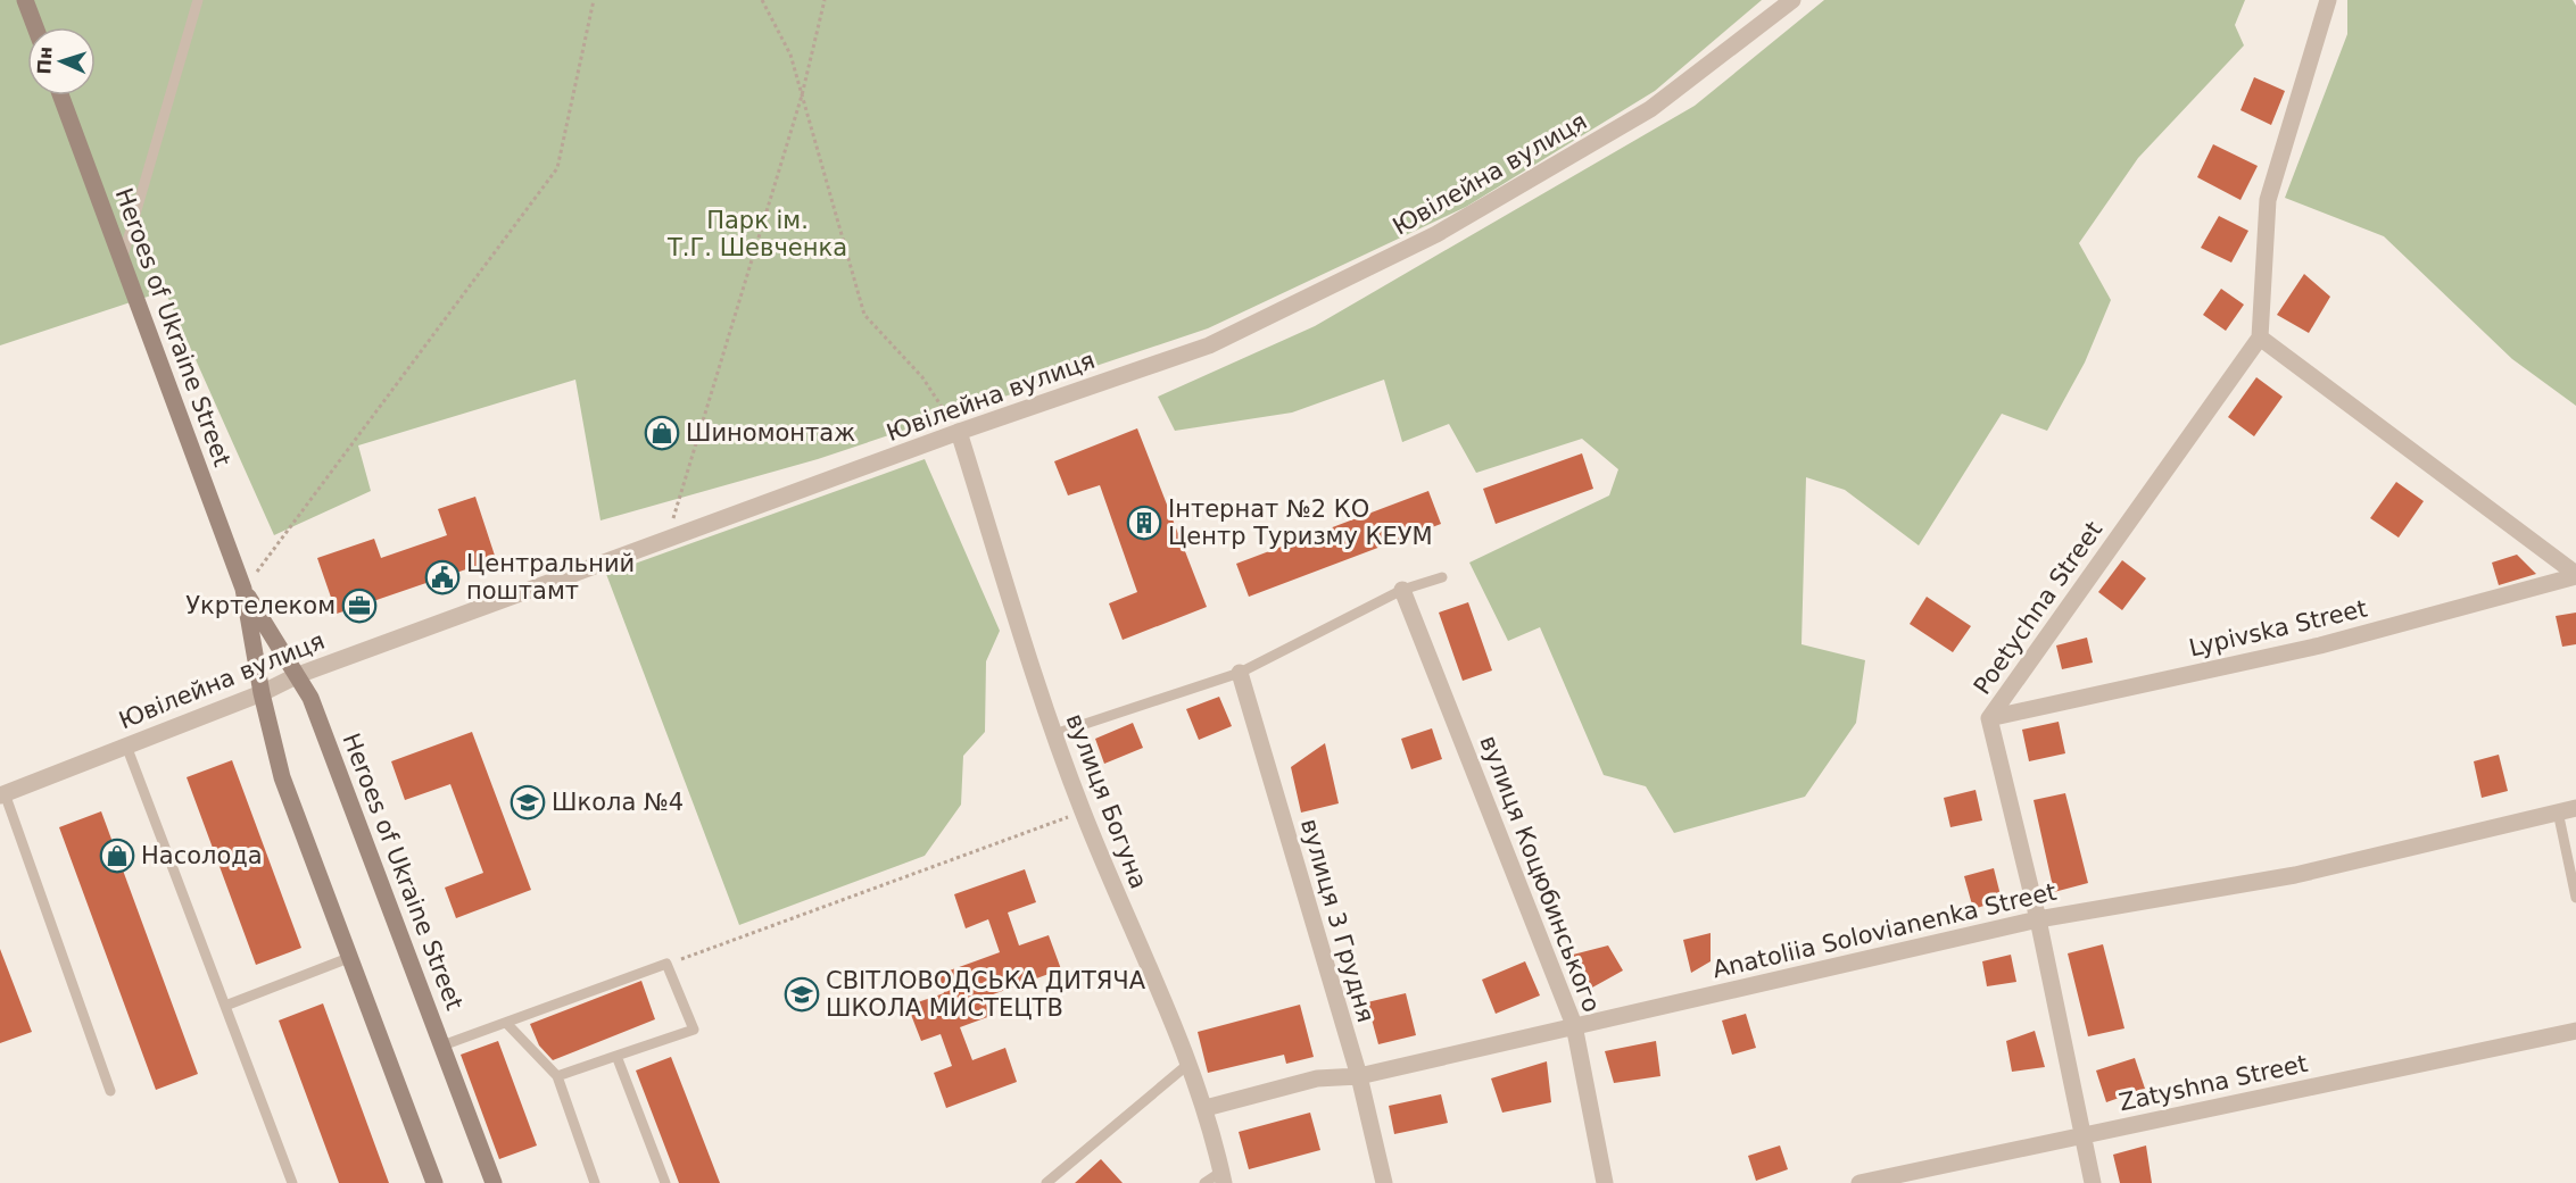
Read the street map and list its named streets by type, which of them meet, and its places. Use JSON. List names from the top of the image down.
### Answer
{
  "streets": {
    "main road": ["Heroes of Ukraine Street"],
    "street": [
      "Ювілейна вулиця",
      "Poetychna Street",
      "Lypivska Street",
      "вулиця Богуна",
      "вулиця Коцюбинського",
      "вулиця 3 Грудня",
      "Anatoliia Solovianenka Street",
      "Zatyshna Street"
    ]
  },
  "crossings": [
    ["Ювілейна вулиця", "Heroes of Ukraine Street"],
    ["Ювілейна вулиця", "вулиця Богуна"],
    ["Poetychna Street", "Lypivska Street"],
    ["Poetychna Street", "Anatoliia Solovianenka Street"],
    ["Poetychna Street", "Zatyshna Street"],
    ["вулиця Богуна", "Anatoliia Solovianenka Street"],
    ["вулиця Коцюбинського", "Anatoliia Solovianenka Street"],
    ["вулиця 3 Грудня", "Anatoliia Solovianenka Street"]
  ],
  "parks": ["Парк ім. Т.Г. Шевченка"],
  "places": {
    "shop": ["Шиномонтаж", "Насолода"],
    "building": ["Інтернат №2 КО Центр Туризму КЕУМ"],
    "public building": ["Центральний поштамт"],
    "office": ["Укртелеком"],
    "school or university": ["Школа №4", "СВІТЛОВОДСЬКА ДИТЯЧА ШКОЛА МИСТЕЦТВ"]
  },
  "north": "left"
}
